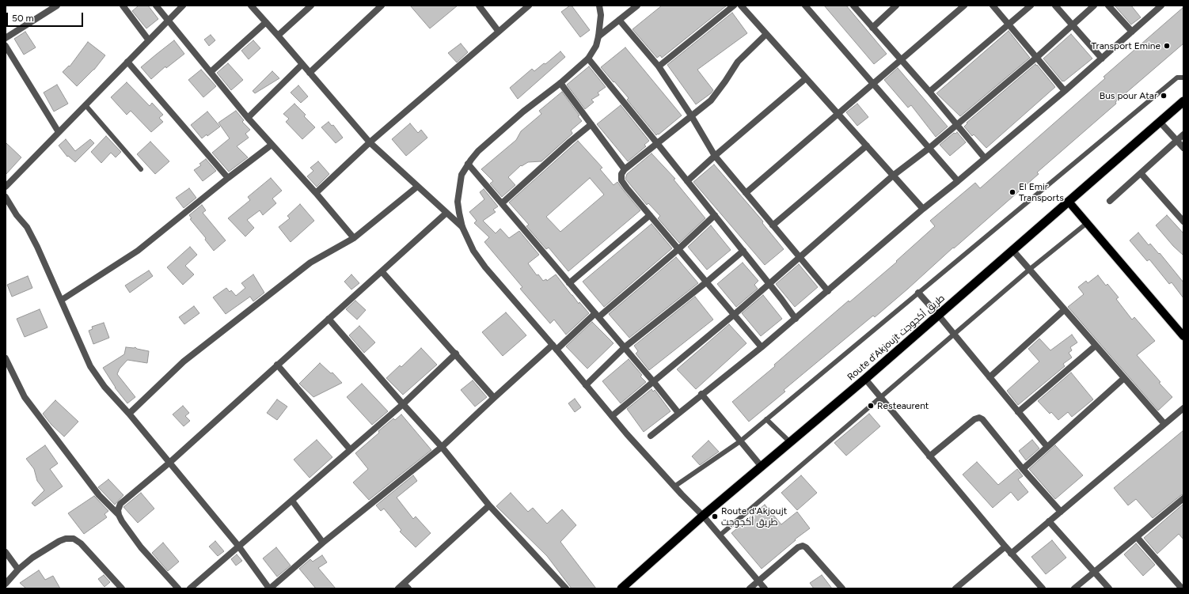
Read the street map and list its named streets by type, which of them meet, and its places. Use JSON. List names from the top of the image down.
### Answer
{
  "streets": {
    "highway": ["Route d'Akjoujt طريق أكجوجت"]
  },
  "places": [
    "Transport Emine",
    "Bus pour Atar",
    "El Emir Transports",
    "Resteaurent",
    "Route d'Akjoujt طريق أكجوجت"
  ],
  "scale_bar": "50 m"
}
